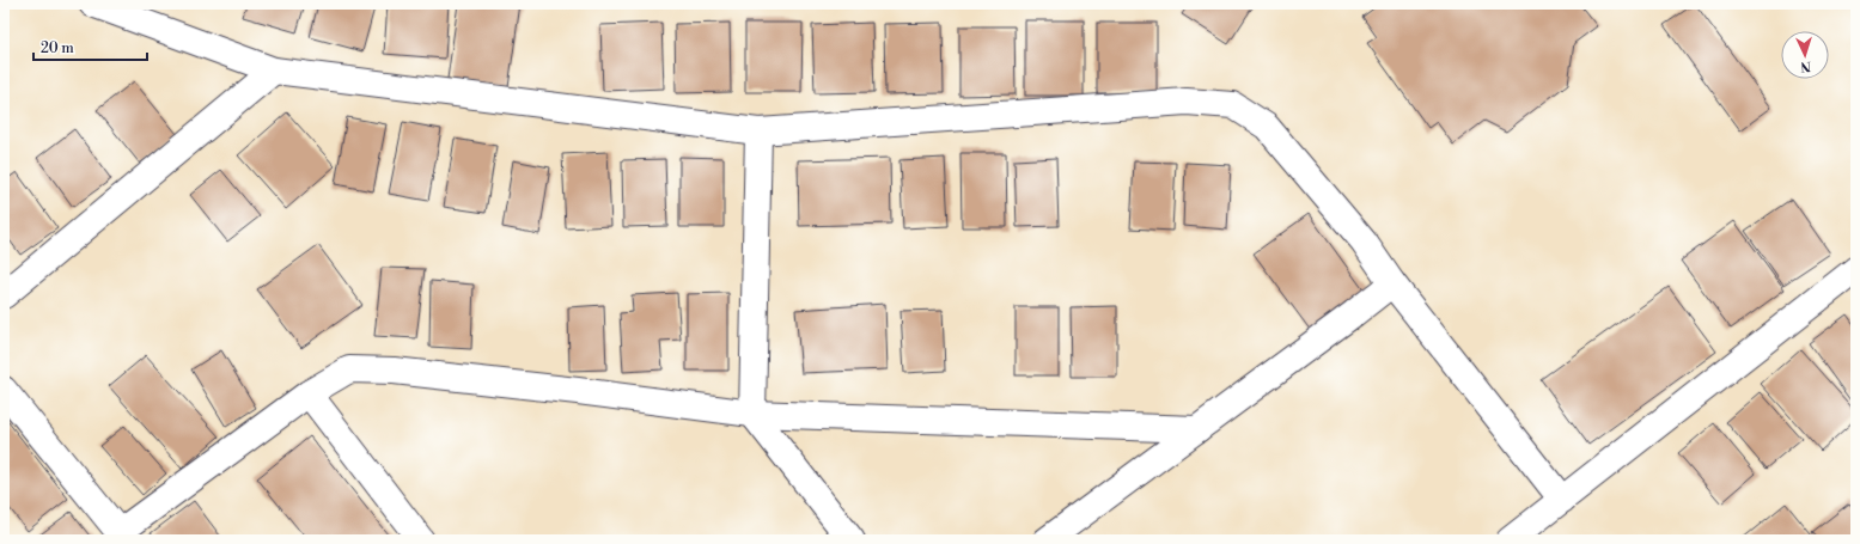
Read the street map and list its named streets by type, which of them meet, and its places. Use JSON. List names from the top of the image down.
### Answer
{
  "scale_bar": "20 m",
  "north": "bottom"
}
